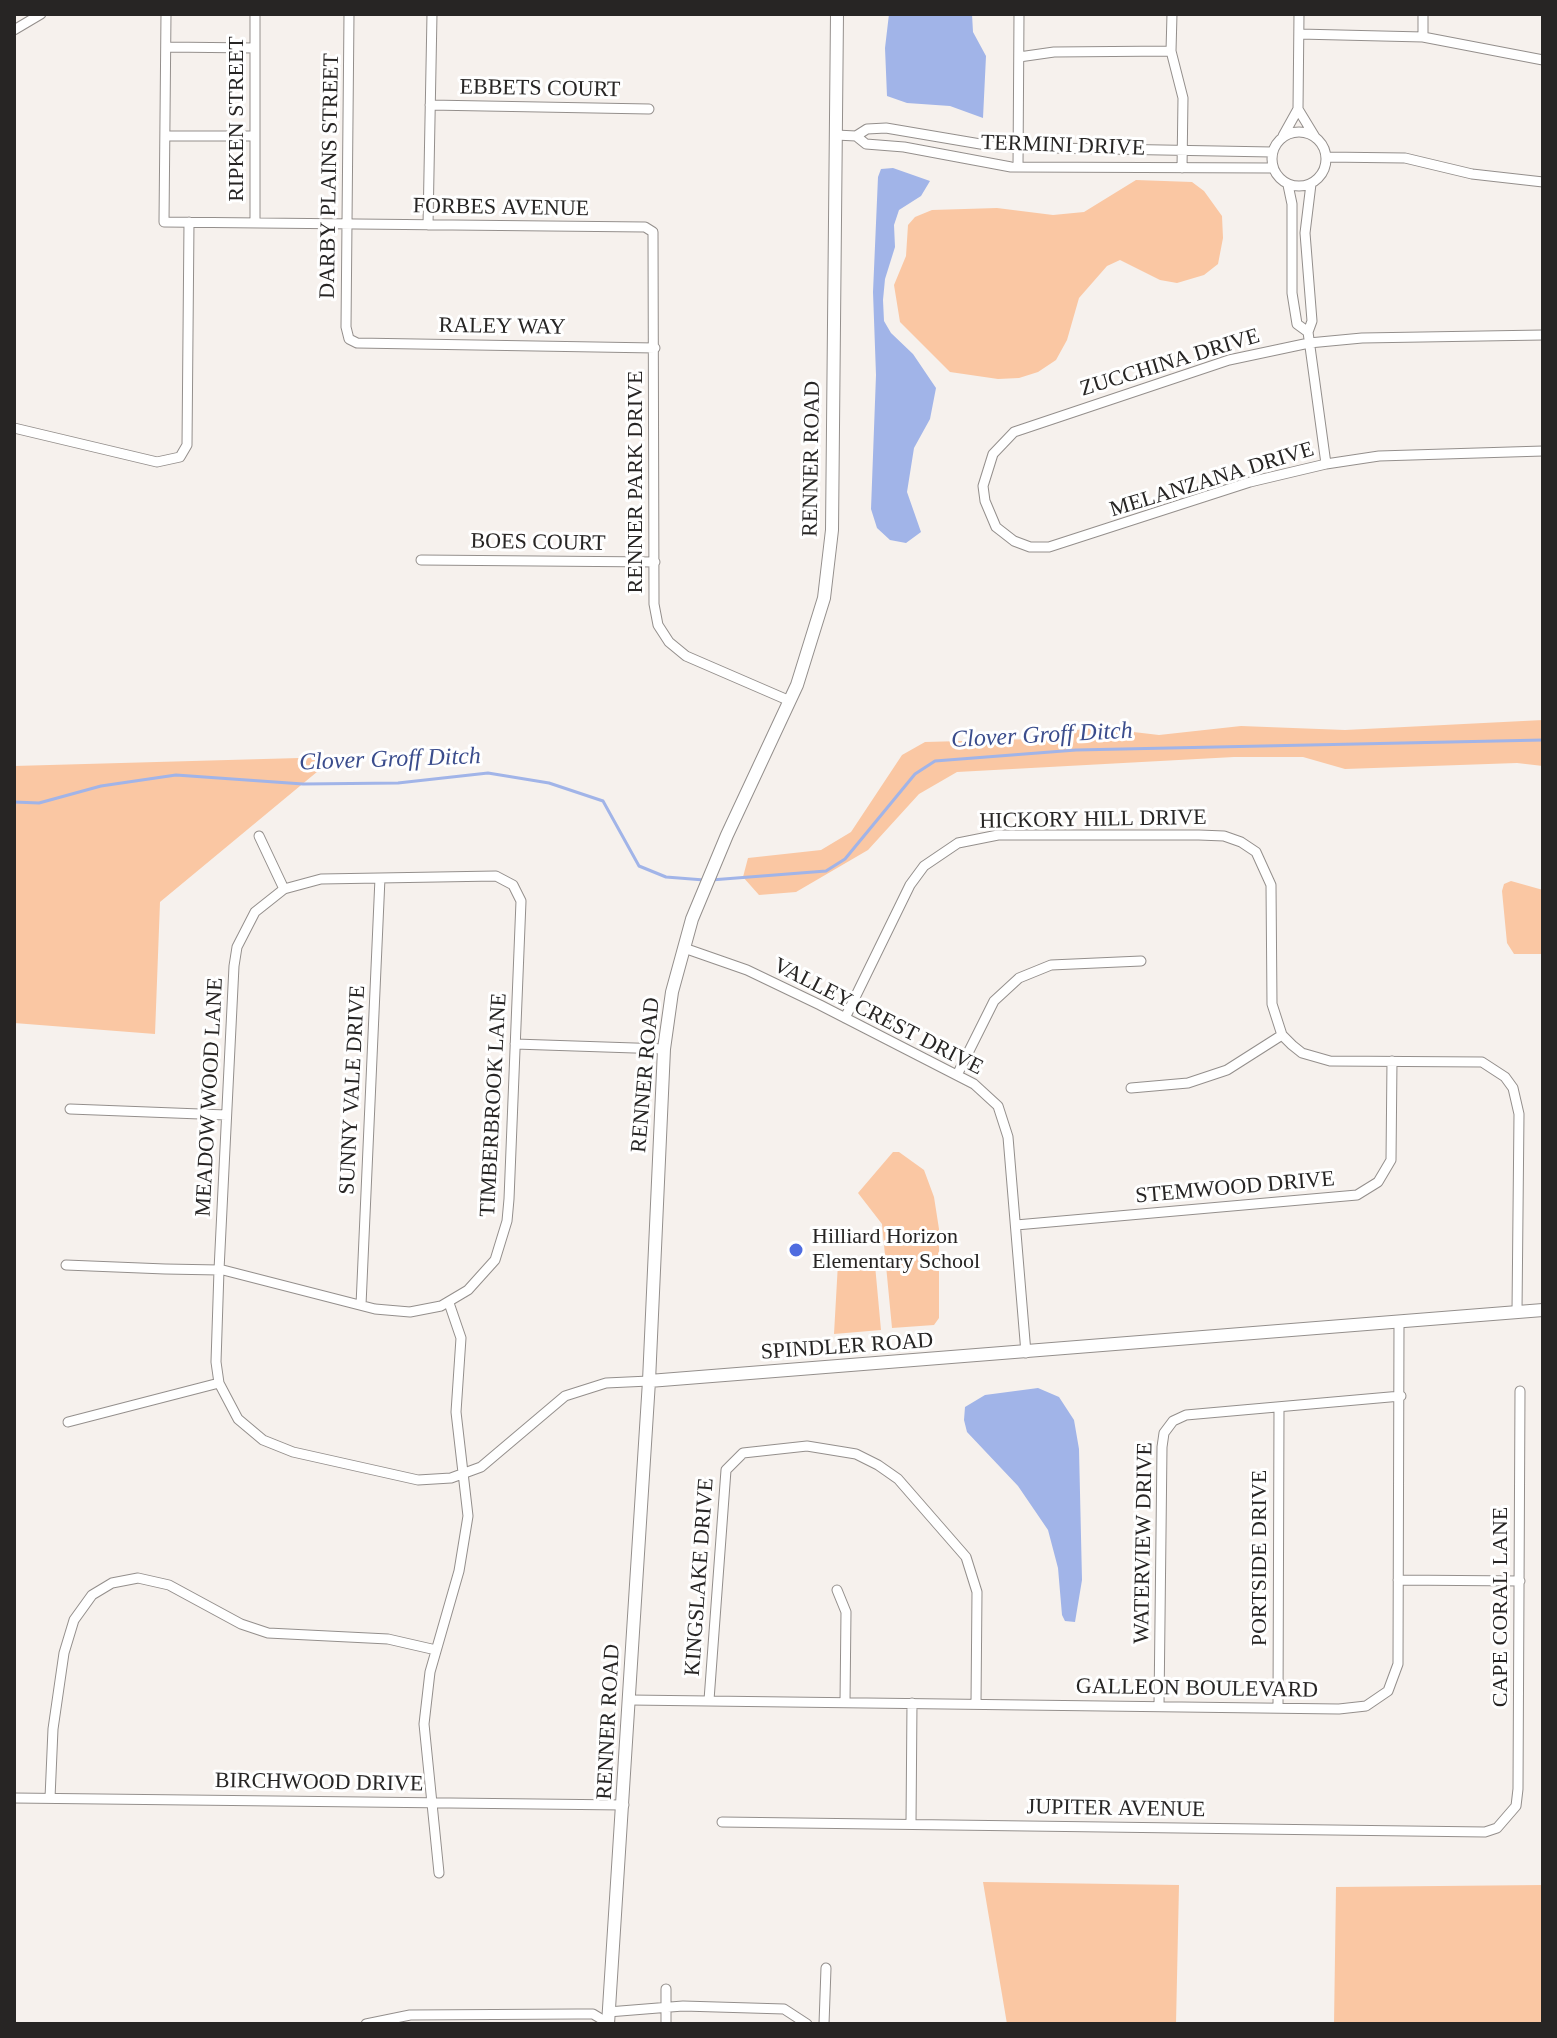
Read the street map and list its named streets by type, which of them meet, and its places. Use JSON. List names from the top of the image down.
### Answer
{
  "streets": {
    "main road": ["RENNER ROAD", "SPINDLER ROAD"],
    "street": [
      "EBBETS COURT",
      "RIPKEN STREET",
      "TERMINI DRIVE",
      "DARBY PLAINS STREET",
      "FORBES AVENUE",
      "RALEY WAY",
      "ZUCCHINA DRIVE",
      "MELANZANA DRIVE",
      "RENNER PARK DRIVE",
      "BOES COURT",
      "HICKORY HILL DRIVE",
      "VALLEY CREST DRIVE",
      "SUNNY VALE DRIVE",
      "MEADOW WOOD LANE",
      "TIMBERBROOK LANE",
      "STEMWOOD DRIVE",
      "WATERVIEW DRIVE",
      "PORTSIDE DRIVE",
      "KINGSLAKE DRIVE",
      "CAPE CORAL LANE",
      "GALLEON BOULEVARD",
      "BIRCHWOOD DRIVE",
      "JUPITER AVENUE"
    ]
  },
  "crossings": [
    ["RIPKEN STREET", "FORBES AVENUE"],
    ["TERMINI DRIVE", "RENNER ROAD"],
    ["DARBY PLAINS STREET", "FORBES AVENUE"],
    ["DARBY PLAINS STREET", "RALEY WAY"],
    ["FORBES AVENUE", "RENNER PARK DRIVE"],
    ["RALEY WAY", "RENNER PARK DRIVE"],
    ["ZUCCHINA DRIVE", "MELANZANA DRIVE"],
    ["RENNER ROAD", "RENNER PARK DRIVE"],
    ["RENNER ROAD", "VALLEY CREST DRIVE"],
    ["RENNER ROAD", "SPINDLER ROAD"],
    ["RENNER ROAD", "GALLEON BOULEVARD"],
    ["RENNER ROAD", "BIRCHWOOD DRIVE"],
    ["RENNER PARK DRIVE", "BOES COURT"],
    ["HICKORY HILL DRIVE", "VALLEY CREST DRIVE"],
    ["VALLEY CREST DRIVE", "STEMWOOD DRIVE"],
    ["VALLEY CREST DRIVE", "SPINDLER ROAD"],
    ["SUNNY VALE DRIVE", "TIMBERBROOK LANE"],
    ["MEADOW WOOD LANE", "SPINDLER ROAD"],
    ["SPINDLER ROAD", "GALLEON BOULEVARD"],
    ["WATERVIEW DRIVE", "PORTSIDE DRIVE"],
    ["WATERVIEW DRIVE", "GALLEON BOULEVARD"],
    ["PORTSIDE DRIVE", "GALLEON BOULEVARD"],
    ["KINGSLAKE DRIVE", "GALLEON BOULEVARD"],
    ["CAPE CORAL LANE", "JUPITER AVENUE"]
  ],
  "water": ["Clover Groff Ditch"],
  "places": ["Hilliard Horizon Elementary School"]
}
